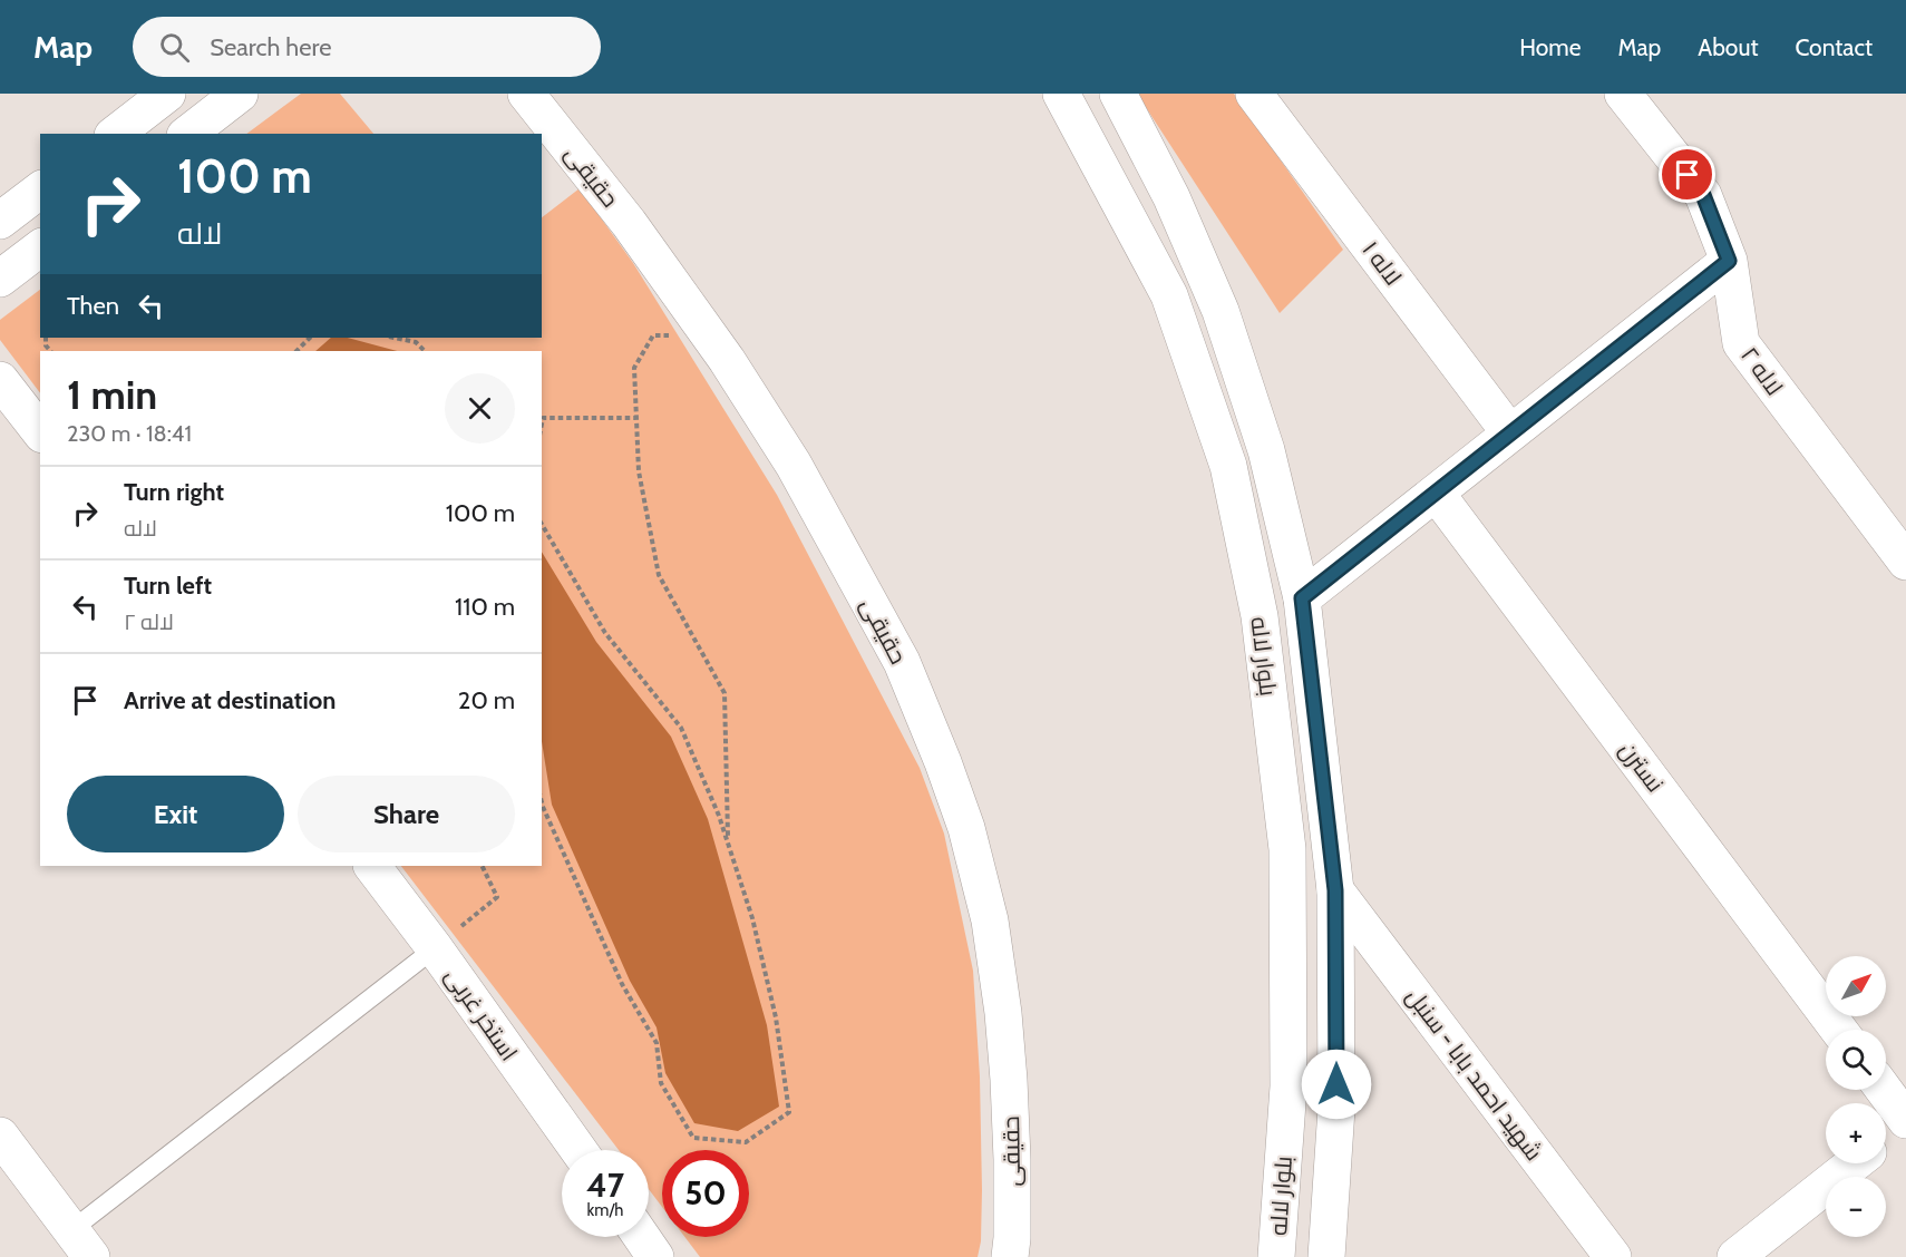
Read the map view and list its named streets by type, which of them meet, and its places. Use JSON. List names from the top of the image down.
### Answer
{
  "streets": {
    "street": [
      "حقیقی",
      "لاله ۱",
      "لاله ۲",
      "بلوار لاله",
      "نسترن",
      "استخر غربی",
      "شهید احمد بابا - سنبل"
    ]
  },
  "crossings": [
    ["بلوار لاله", "شهید احمد بابا - سنبل"]
  ],
  "north": "top right",
  "page": {
    "header": "Map",
    "search": "Search here",
    "nav": [
      "Home",
      "Map",
      "About",
      "Contact"
    ],
    "turn": ["100 m", "لاله"],
    "then": "Then",
    "heading": ["1 min", "230 m · 18:41"],
    "list": [
      {
        "name": "Turn right",
        "note": "لاله",
        "value": "100 m"
      },
      {
        "name": "Turn left",
        "note": "لاله ۲",
        "value": "110 m"
      },
      {
        "name": "Arrive at destination",
        "value": "20 m"
      }
    ],
    "buttons": ["Exit", "Share"],
    "map_buttons": ["+", "−"],
    "speed": "47 km/h",
    "limit": "50"
  }
}
